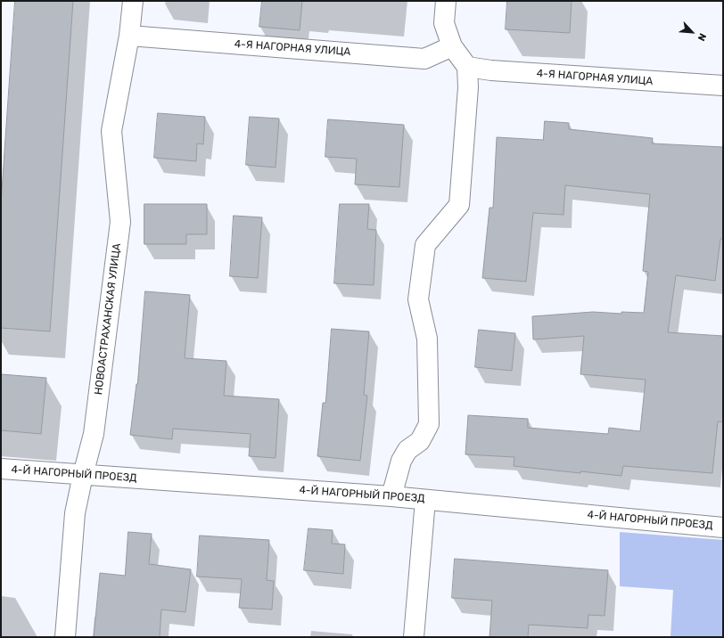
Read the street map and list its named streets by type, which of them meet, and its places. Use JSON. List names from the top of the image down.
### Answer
{
  "streets": {
    "street": ["4-Я НАГОРНАЯ УЛИЦА", "НОВОАСТРАХАНСКАЯ УЛИЦА", "4-Й НАГОРНЫЙ ПРОЕЗД"]
  },
  "crossings": [
    ["4-Я НАГОРНАЯ УЛИЦА", "НОВОАСТРАХАНСКАЯ УЛИЦА"],
    ["НОВОАСТРАХАНСКАЯ УЛИЦА", "4-Й НАГОРНЫЙ ПРОЕЗД"]
  ],
  "north": "bottom right"
}
